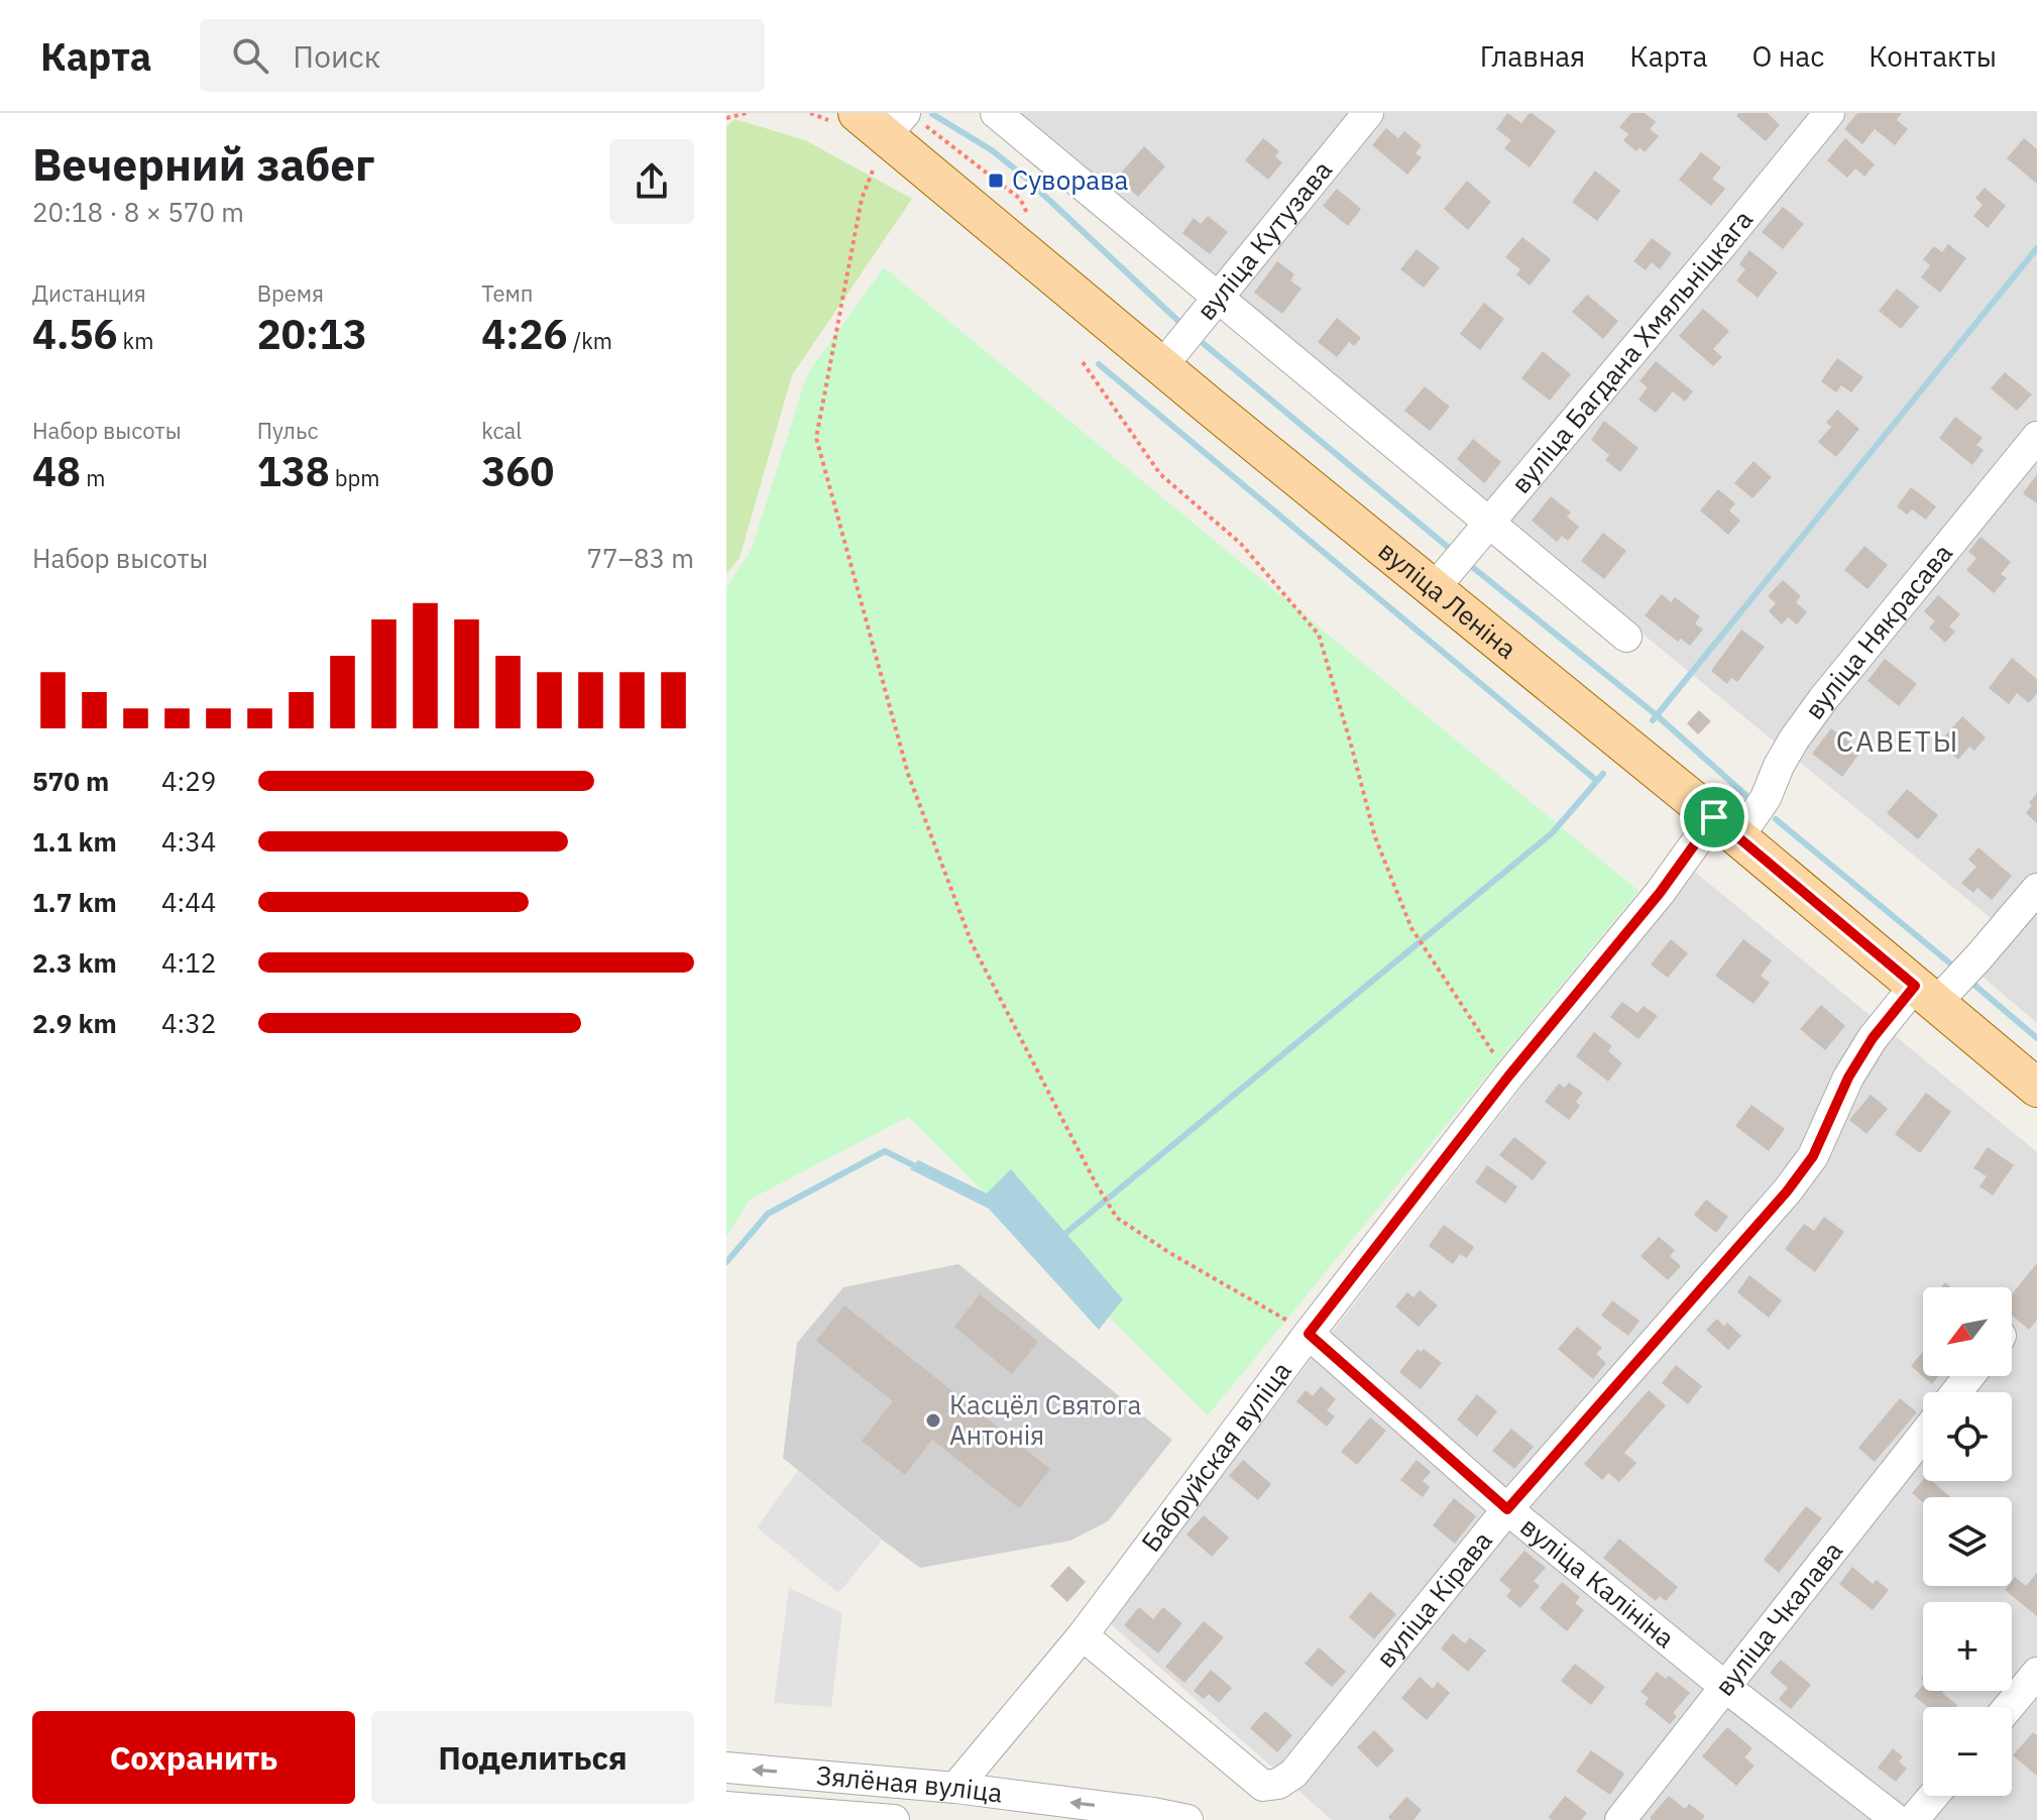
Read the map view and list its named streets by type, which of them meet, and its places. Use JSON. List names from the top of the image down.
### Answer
{
  "streets": {
    "main road": ["вуліца Леніна"],
    "street": [
      "вуліца Кутузава",
      "вуліца Багдана Хмяльніцкага",
      "вуліца Някрасава",
      "Бабруйская вуліца",
      "вуліца Калініна",
      "вуліца Кірава",
      "вуліца Чкалава",
      "Зялёная вуліца"
    ]
  },
  "crossings": [
    ["вуліца Кутузава", "вуліца Леніна"],
    ["вуліца Багдана Хмяльніцкага", "вуліца Леніна"],
    ["вуліца Леніна", "вуліца Някрасава"],
    ["вуліца Леніна", "Бабруйская вуліца"],
    ["вуліца Леніна", "вуліца Кірава"],
    ["вуліца Някрасава", "Бабруйская вуліца"],
    ["Бабруйская вуліца", "вуліца Калініна"],
    ["Бабруйская вуліца", "вуліца Кірава"],
    ["Бабруйская вуліца", "Зялёная вуліца"],
    ["вуліца Калініна", "вуліца Кірава"],
    ["вуліца Калініна", "вуліца Чкалава"]
  ],
  "districts": ["САВЕТЫ"],
  "places": {
    "transit": ["Суворава"],
    "other": ["Касцёл Святога Антонія"]
  },
  "north": "bottom left",
  "page": {
    "header": "Карта",
    "search": "Поиск",
    "nav": [
      "Главная",
      "Карта",
      "О нас",
      "Контакты"
    ],
    "heading": ["Вечерний забег", "20:18 · 8 × 570 m"],
    "stats": [
      ["Дистанция", "4.56 km"],
      ["Время", "20:13"],
      ["Темп", "4:26 /km"],
      ["Набор высоты", "48 m"],
      ["Пульс", "138 bpm"],
      ["kcal", "360"]
    ],
    "chart": ["Набор высоты", "77–83 m"],
    "list": [
      {
        "name": "570 m",
        "note": "4:29"
      },
      {
        "name": "1.1 km",
        "note": "4:34"
      },
      {
        "name": "1.7 km",
        "note": "4:44"
      },
      {
        "name": "2.3 km",
        "note": "4:12"
      },
      {
        "name": "2.9 km",
        "note": "4:32"
      }
    ],
    "map_buttons": ["+", "−"],
    "buttons": ["Сохранить", "Поделиться"]
  }
}
